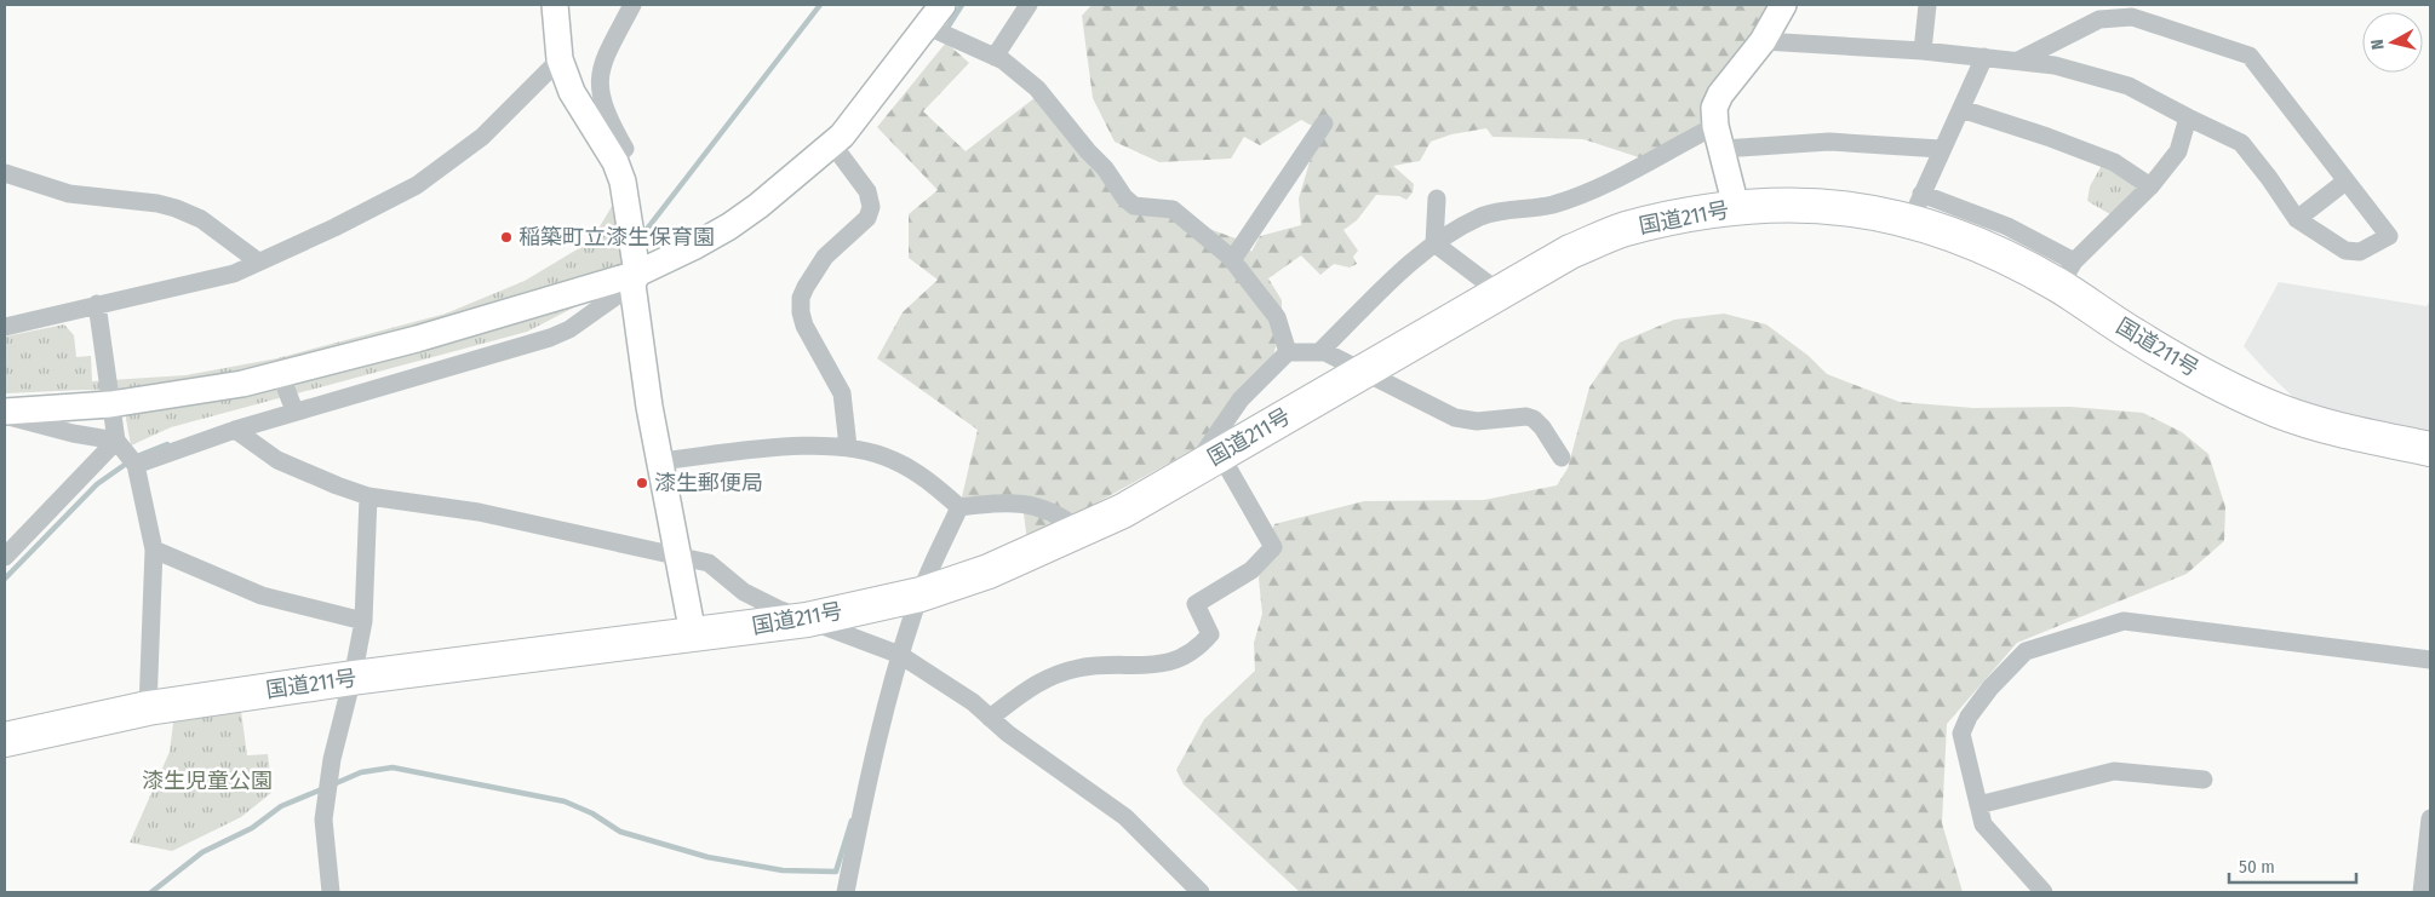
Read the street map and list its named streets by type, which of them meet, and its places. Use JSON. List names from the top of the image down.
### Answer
{
  "streets": {
    "highway": ["国道211号"]
  },
  "parks": ["漆生児童公園"],
  "places": ["稲築町立漆生保育園", "漆生郵便局"],
  "scale_bar": "50 m",
  "north": "left"
}
